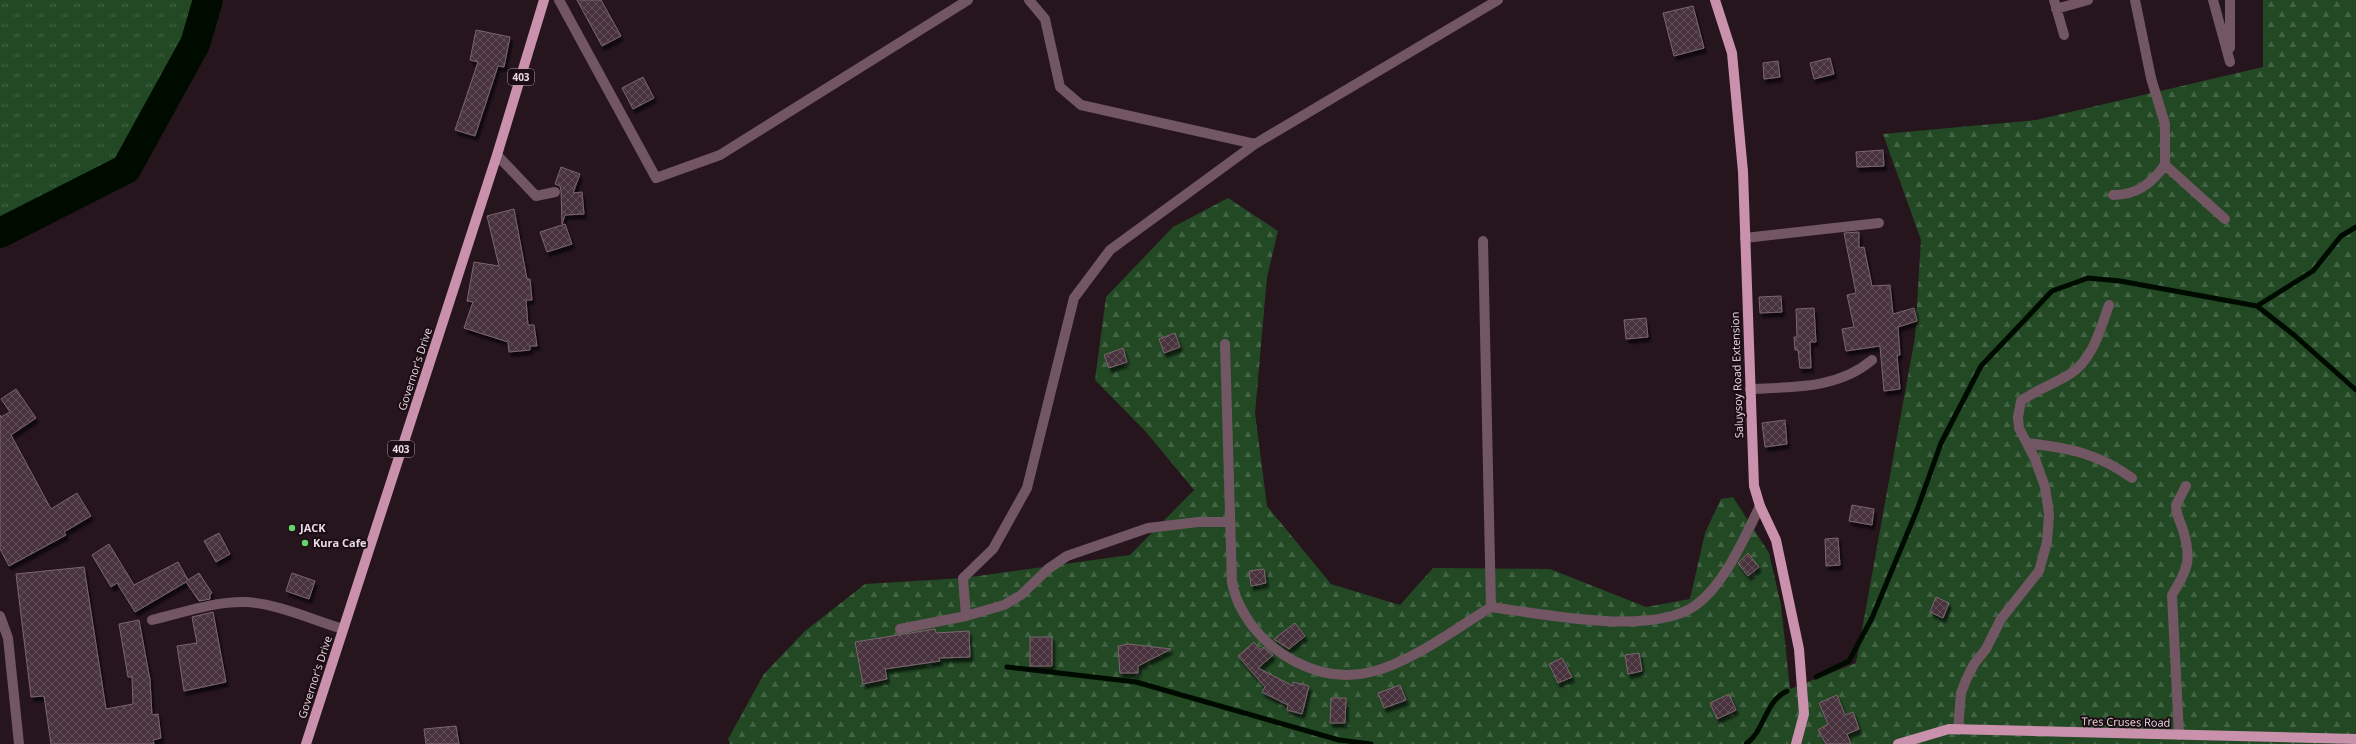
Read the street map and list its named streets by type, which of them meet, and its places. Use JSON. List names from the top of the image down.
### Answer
{
  "streets": {
    "main road": [
      "403",
      "Governor's Drive",
      "Saluysoy Road Extension",
      "Tres Cruses Road"
    ]
  },
  "places": ["JACK", "Kura Cafe"]
}
